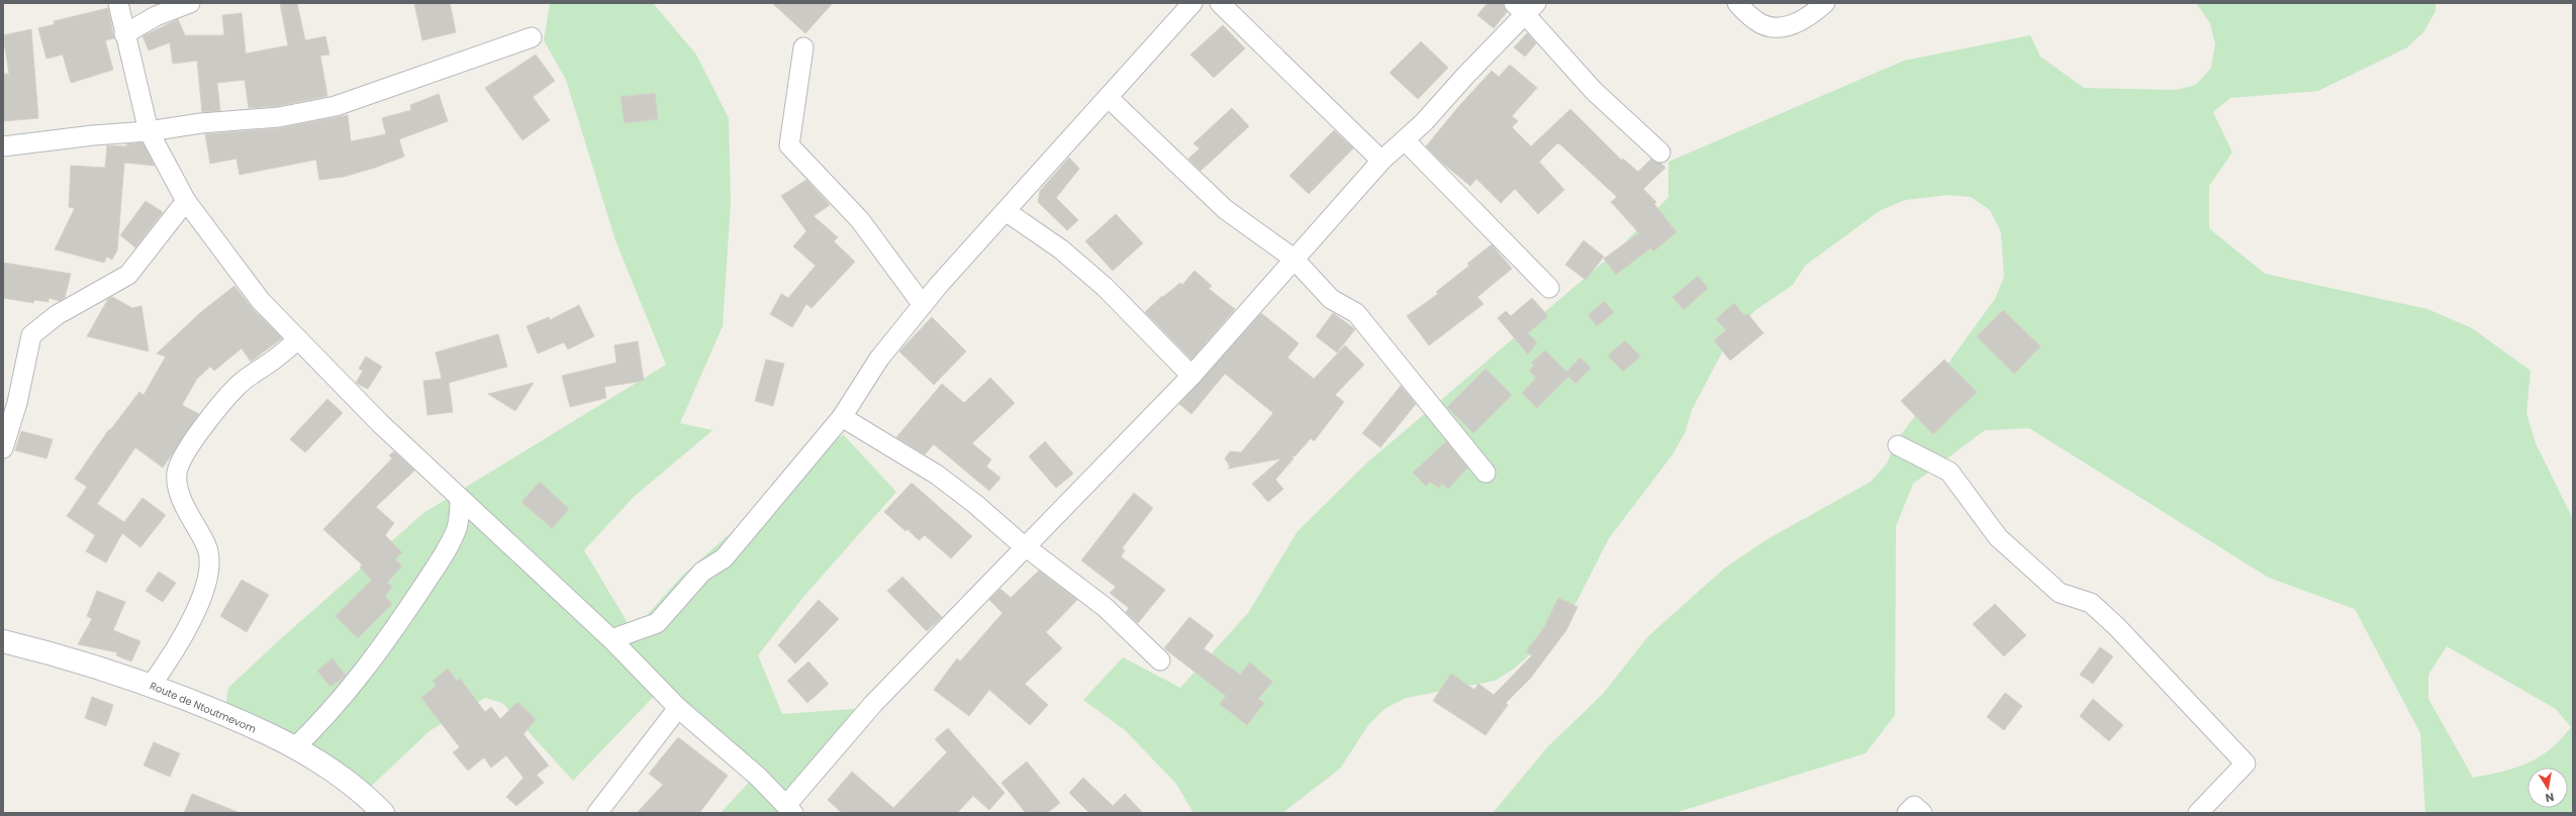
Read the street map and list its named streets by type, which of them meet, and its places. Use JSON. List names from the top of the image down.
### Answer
{
  "streets": {
    "street": ["Route de Ntoutmevom"]
  },
  "north": "bottom"
}
